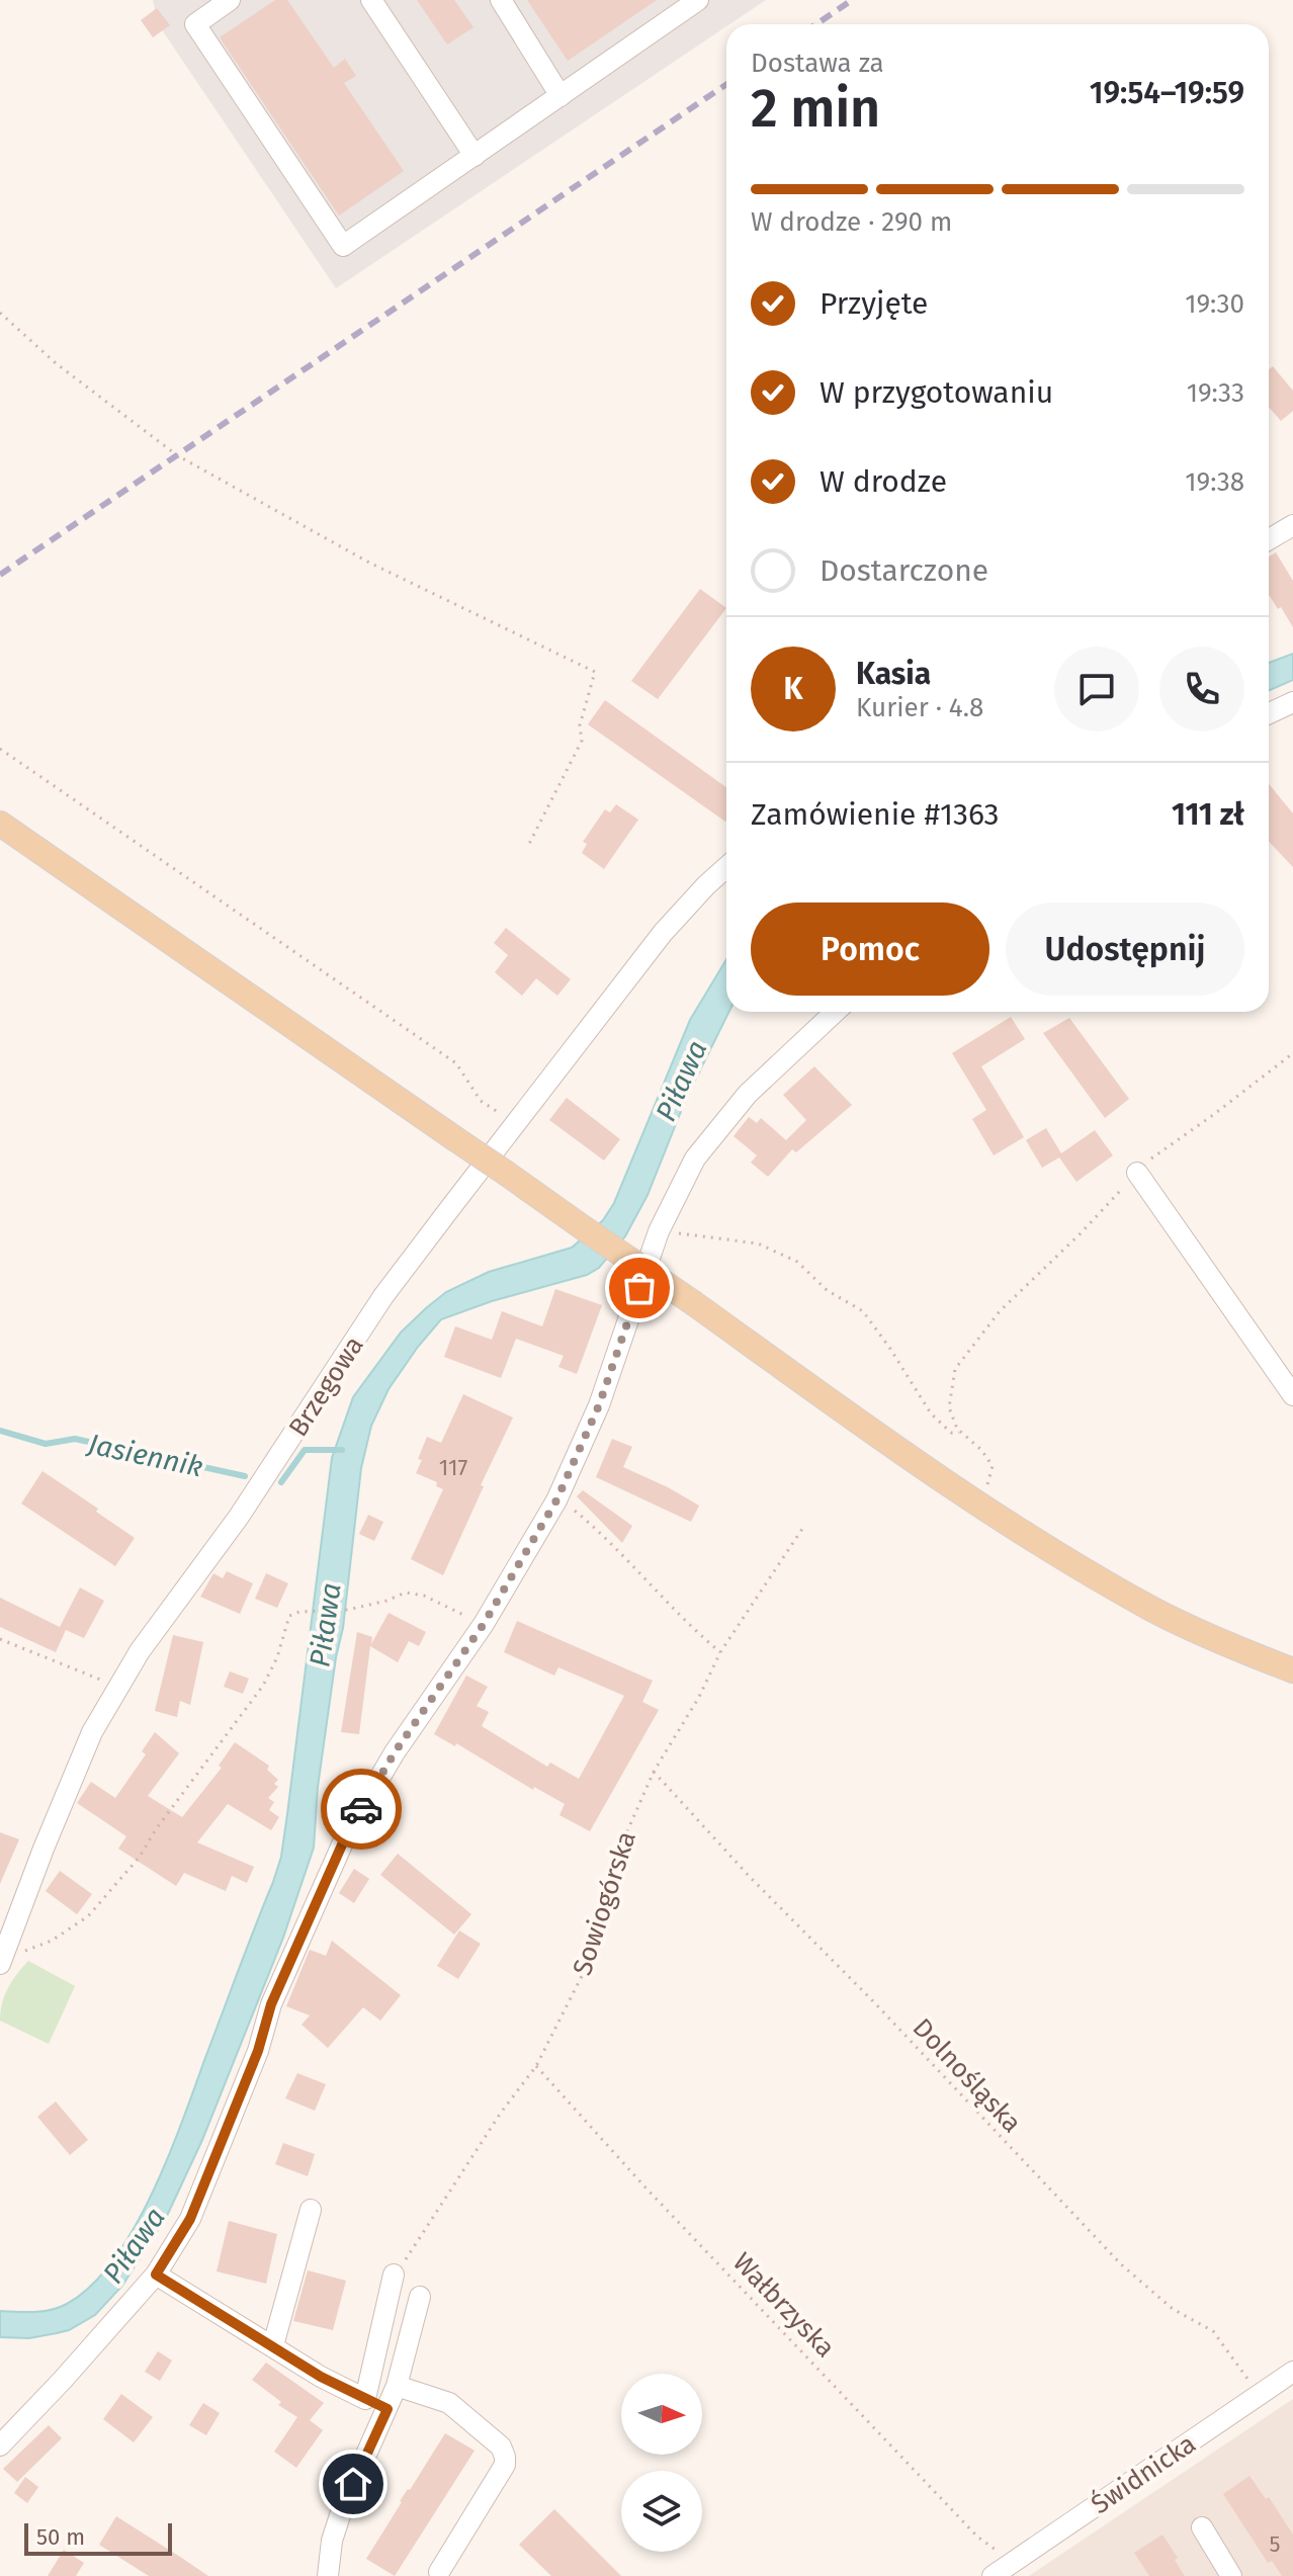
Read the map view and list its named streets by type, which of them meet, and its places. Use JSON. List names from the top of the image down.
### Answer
{
  "streets": {
    "street": ["Brzegowa", "Świdnicka"],
    "path": ["Sowiogórska", "Dolnośląska", "Wałbrzyska"]
  },
  "crossings": [
    ["Sowiogórska", "Dolnośląska"],
    ["Sowiogórska", "Wałbrzyska"],
    ["Dolnośląska", "Świdnicka"],
    ["Wałbrzyska", "Świdnicka"]
  ],
  "water": ["Piława", "Jasiennik"],
  "house_numbers": ["117", "5"],
  "scale_bar": "50 m",
  "north": "right",
  "page": {
    "heading": ["2 min", "Dostawa za", "19:54–19:59"],
    "panel": [
      "Kasia",
      "Kurier · 4.8",
      "Zamówienie #1363",
      "111 zł"
    ],
    "bar": "W drodze · 290 m",
    "list": [
      ["Przyjęte", "19:30"],
      ["W przygotowaniu", "19:33"],
      ["W drodze", "19:38"],
      "Dostarczone"
    ],
    "round": "K",
    "buttons": ["Pomoc", "Udostępnij"],
    "scale": "50 m"
  }
}
